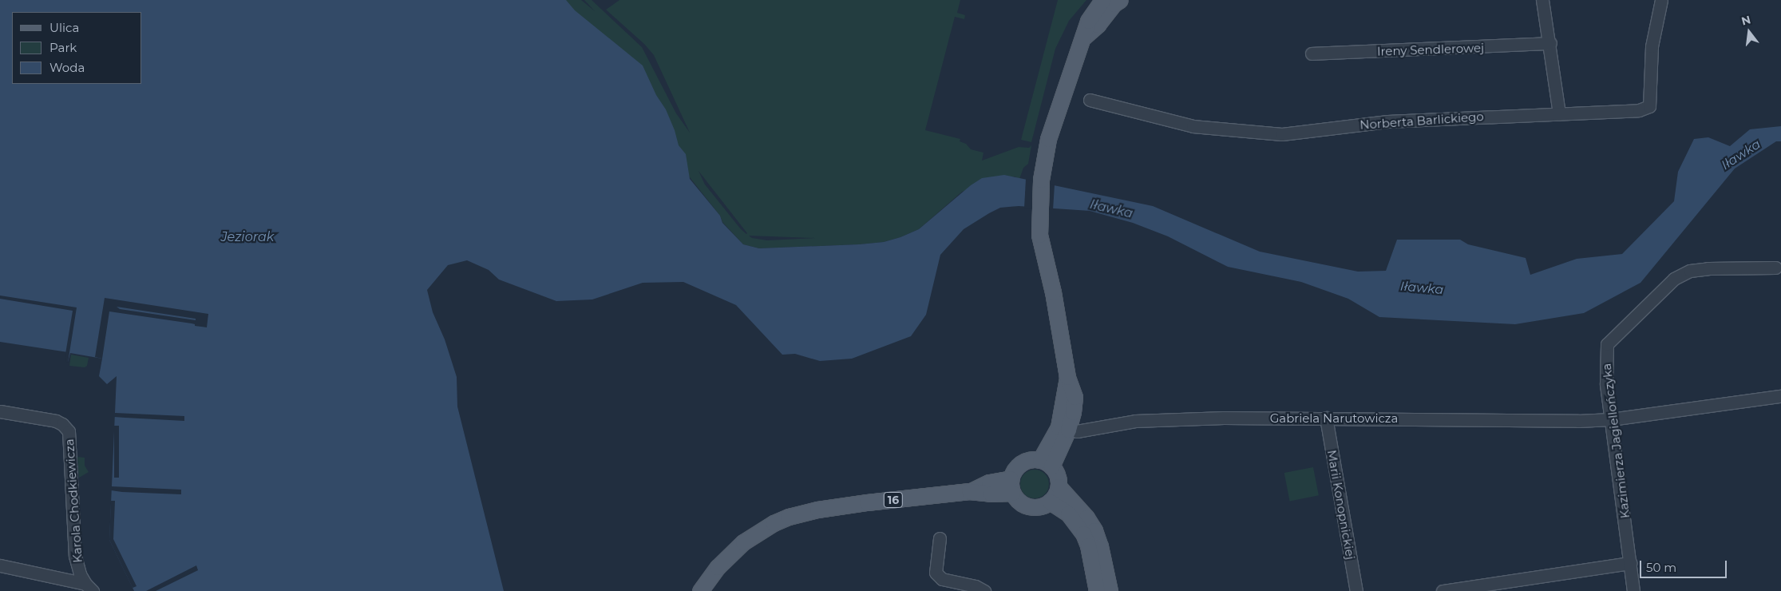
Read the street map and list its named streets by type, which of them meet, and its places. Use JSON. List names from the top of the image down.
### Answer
{
  "streets": {
    "main road": ["16"],
    "street": [
      "Ireny Sendlerowej",
      "Norberta Barlickiego",
      "Gabriela Narutowicza",
      "Kazimierza Jagiellończyka",
      "Karola Chodkiewicza",
      "Marii Konopnickiej"
    ]
  },
  "crossings": [
    ["Gabriela Narutowicza", "Kazimierza Jagiellończyka"],
    ["Gabriela Narutowicza", "Marii Konopnickiej"]
  ],
  "water": ["Iławka", "Jeziorak"],
  "legend": ["Ulica", "Park", "Woda"],
  "scale_bar": "50 m",
  "north": "top"
}
